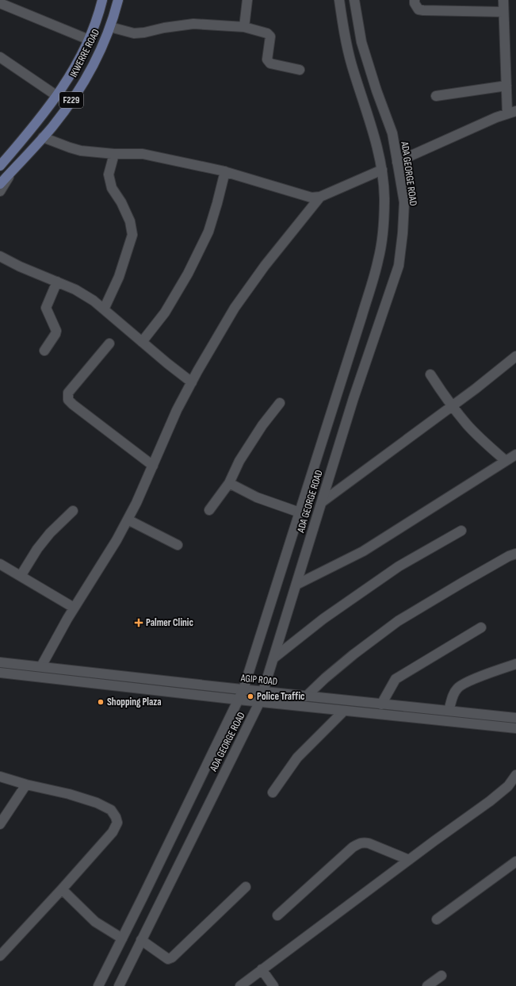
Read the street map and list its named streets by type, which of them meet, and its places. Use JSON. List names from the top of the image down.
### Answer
{
  "streets": {
    "main road": ["IKWERRE ROAD", "F229"],
    "street": ["ADA GEORGE ROAD", "AGIP ROAD"]
  },
  "crossings": [
    ["ADA GEORGE ROAD", "AGIP ROAD"]
  ],
  "places": {
    "health": ["Palmer Clinic"],
    "other": ["Police Traffic", "Shopping Plaza"]
  }
}
